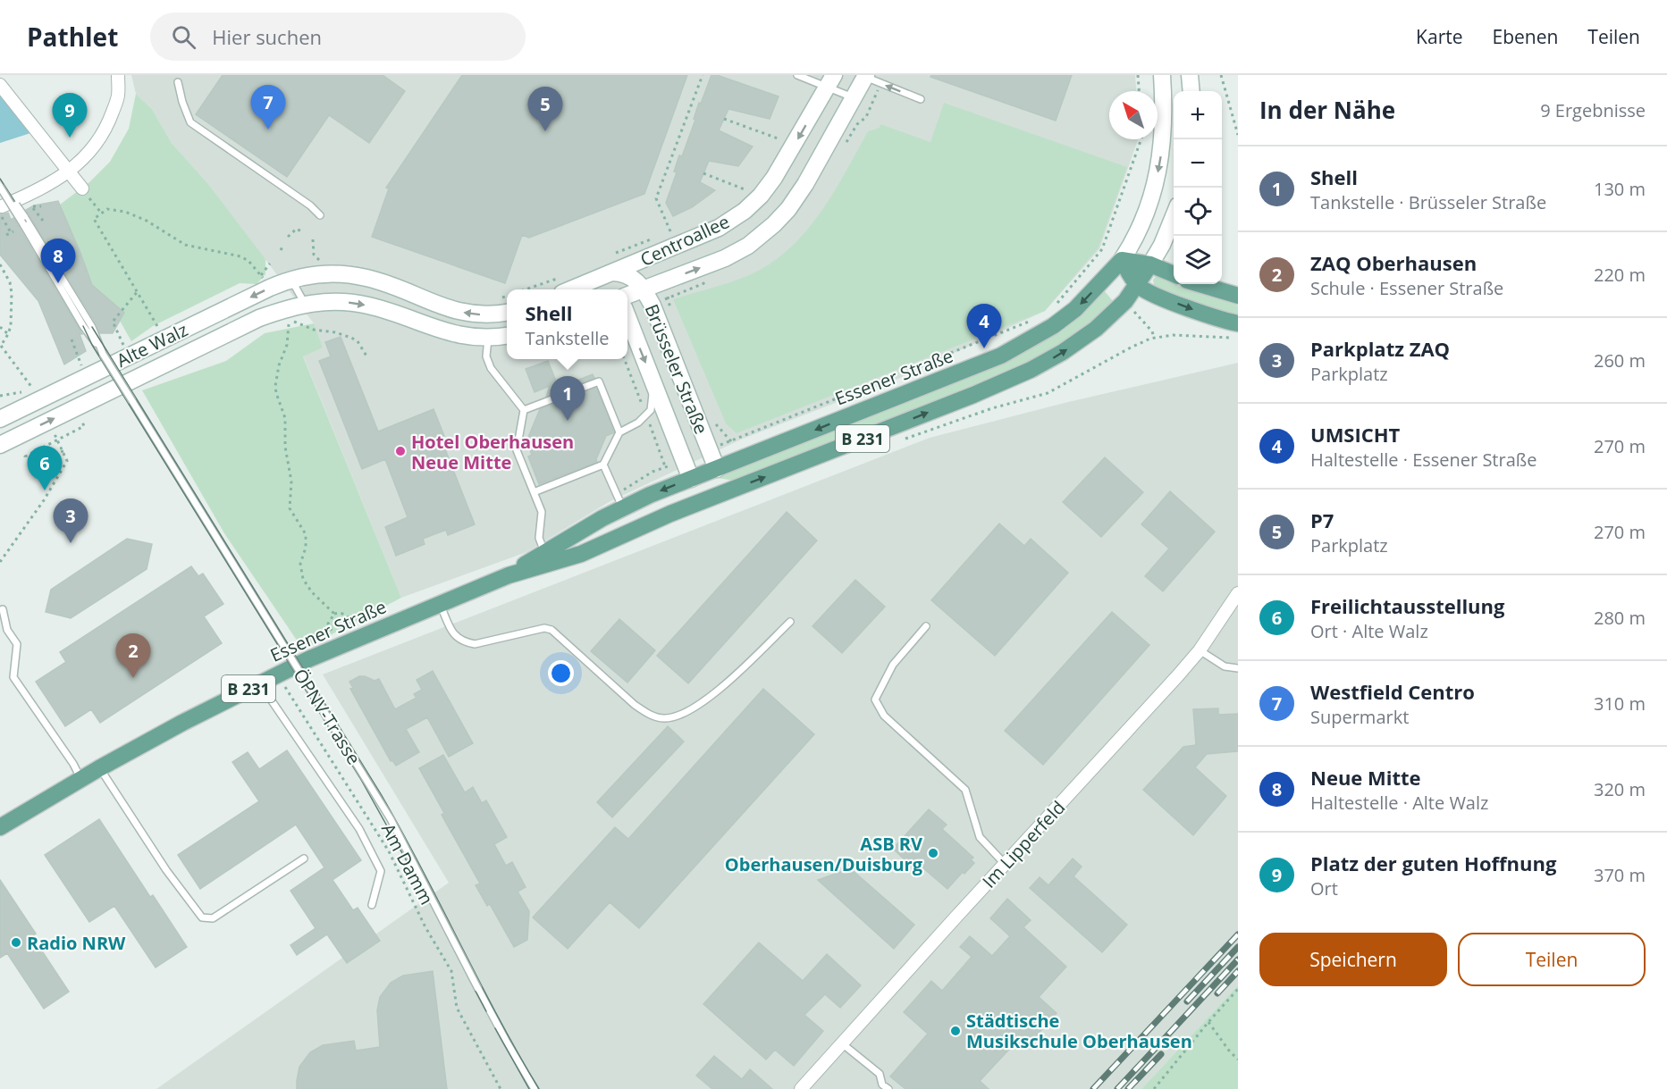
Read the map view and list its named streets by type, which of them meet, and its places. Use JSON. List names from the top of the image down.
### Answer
{
  "streets": {
    "main road": ["Essener Straße", "B 231"],
    "street": [
      "Centroallee",
      "Alte Walz",
      "Brüsseler Straße",
      "Im Lipperfeld"
    ],
    "lane": ["ÖPNV-Trasse"],
    "path": ["Am Damm"]
  },
  "crossings": [
    ["Centroallee", "Brüsseler Straße"],
    ["Brüsseler Straße", "Essener Straße"],
    ["Essener Straße", "Am Damm"]
  ],
  "places": [
    "Hotel Oberhausen Neue Mitte",
    "ASB RV Oberhausen/Duisburg",
    "Radio NRW",
    "Städtische Musikschule Oberhausen"
  ],
  "north": "top left",
  "page": {
    "header": "Pathlet",
    "search": "Hier suchen",
    "nav": ["Karte", "Ebenen", "Teilen"],
    "heading": ["In der Nähe", "9 Ergebnisse"],
    "pins": [
      "7",
      "5",
      "9",
      "8",
      "4",
      "1",
      "6",
      "3",
      "2"
    ],
    "map_buttons": ["+", "−"],
    "list": [
      {
        "mark": "1",
        "name": "Shell",
        "note": "Tankstelle · Brüsseler Straße",
        "value": "130 m"
      },
      {
        "mark": "2",
        "name": "ZAQ Oberhausen",
        "note": "Schule · Essener Straße",
        "value": "220 m"
      },
      {
        "mark": "3",
        "name": "Parkplatz ZAQ",
        "note": "Parkplatz",
        "value": "260 m"
      },
      {
        "mark": "4",
        "name": "UMSICHT",
        "note": "Haltestelle · Essener Straße",
        "value": "270 m"
      },
      {
        "mark": "5",
        "name": "P7",
        "note": "Parkplatz",
        "value": "270 m"
      },
      {
        "mark": "6",
        "name": "Freilichtausstellung",
        "note": "Ort · Alte Walz",
        "value": "280 m"
      },
      {
        "mark": "7",
        "name": "Westfield Centro",
        "note": "Supermarkt",
        "value": "310 m"
      },
      {
        "mark": "8",
        "name": "Neue Mitte",
        "note": "Haltestelle · Alte Walz",
        "value": "320 m"
      },
      {
        "mark": "9",
        "name": "Platz der guten Hoffnung",
        "note": "Ort",
        "value": "370 m"
      }
    ],
    "popup": ["Shell", "Tankstelle"],
    "buttons": ["Speichern", "Teilen"]
  }
}
